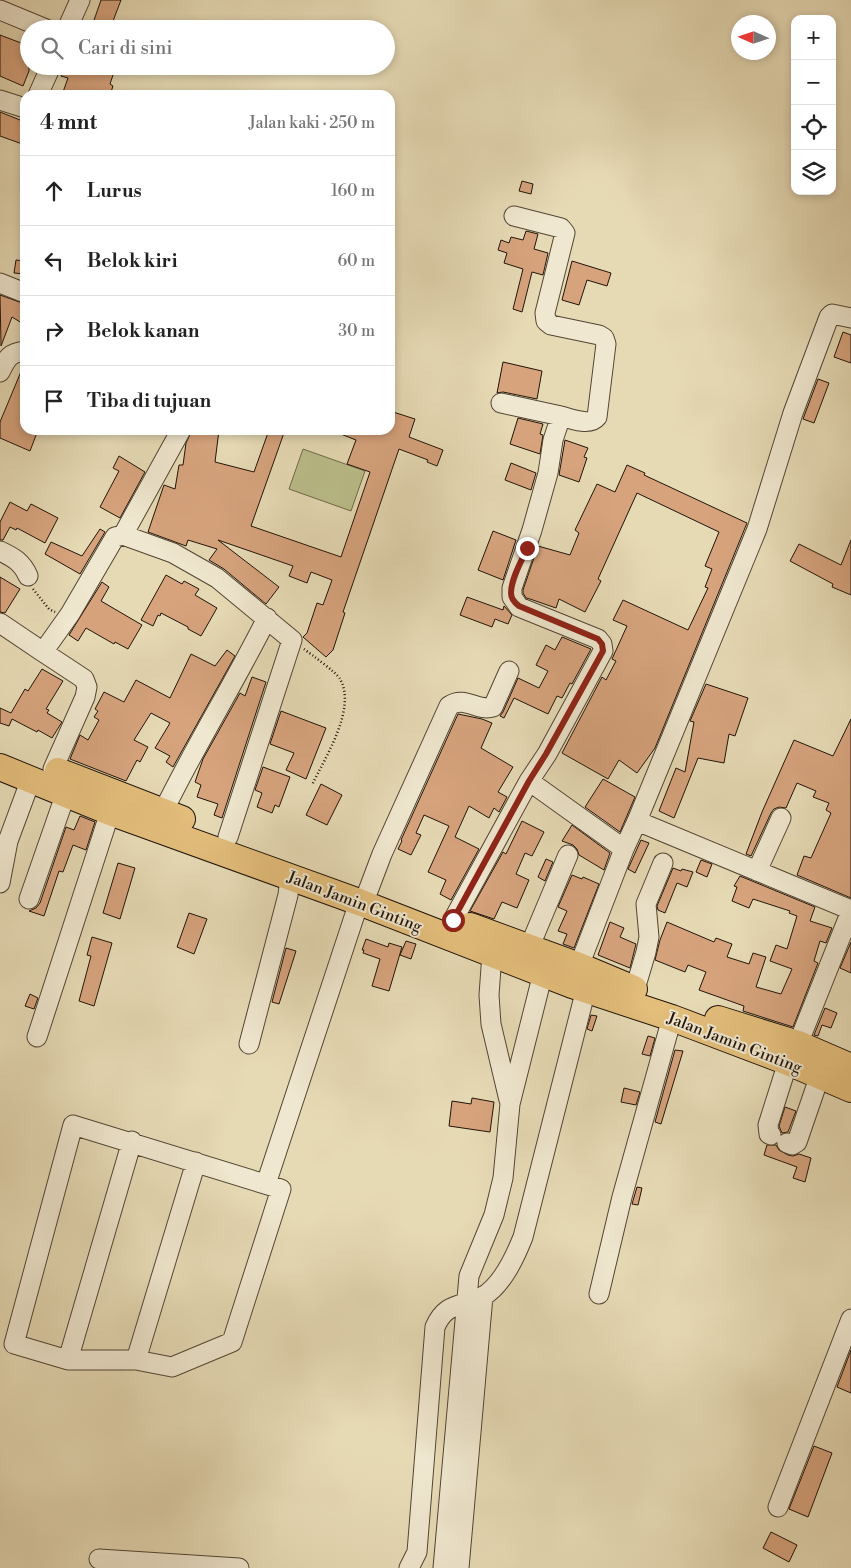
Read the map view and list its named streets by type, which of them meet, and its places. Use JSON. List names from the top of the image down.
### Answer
{
  "streets": {
    "highway": ["Jalan Jamin Ginting"]
  },
  "north": "left",
  "page": {
    "map_buttons": ["+", "−"],
    "search": "Cari di sini",
    "heading": ["4 mnt", "Jalan kaki · 250 m"],
    "list": [
      ["Lurus", "160 m"],
      ["Belok kiri", "60 m"],
      ["Belok kanan", "30 m"],
      "Tiba di tujuan"
    ]
  }
}
